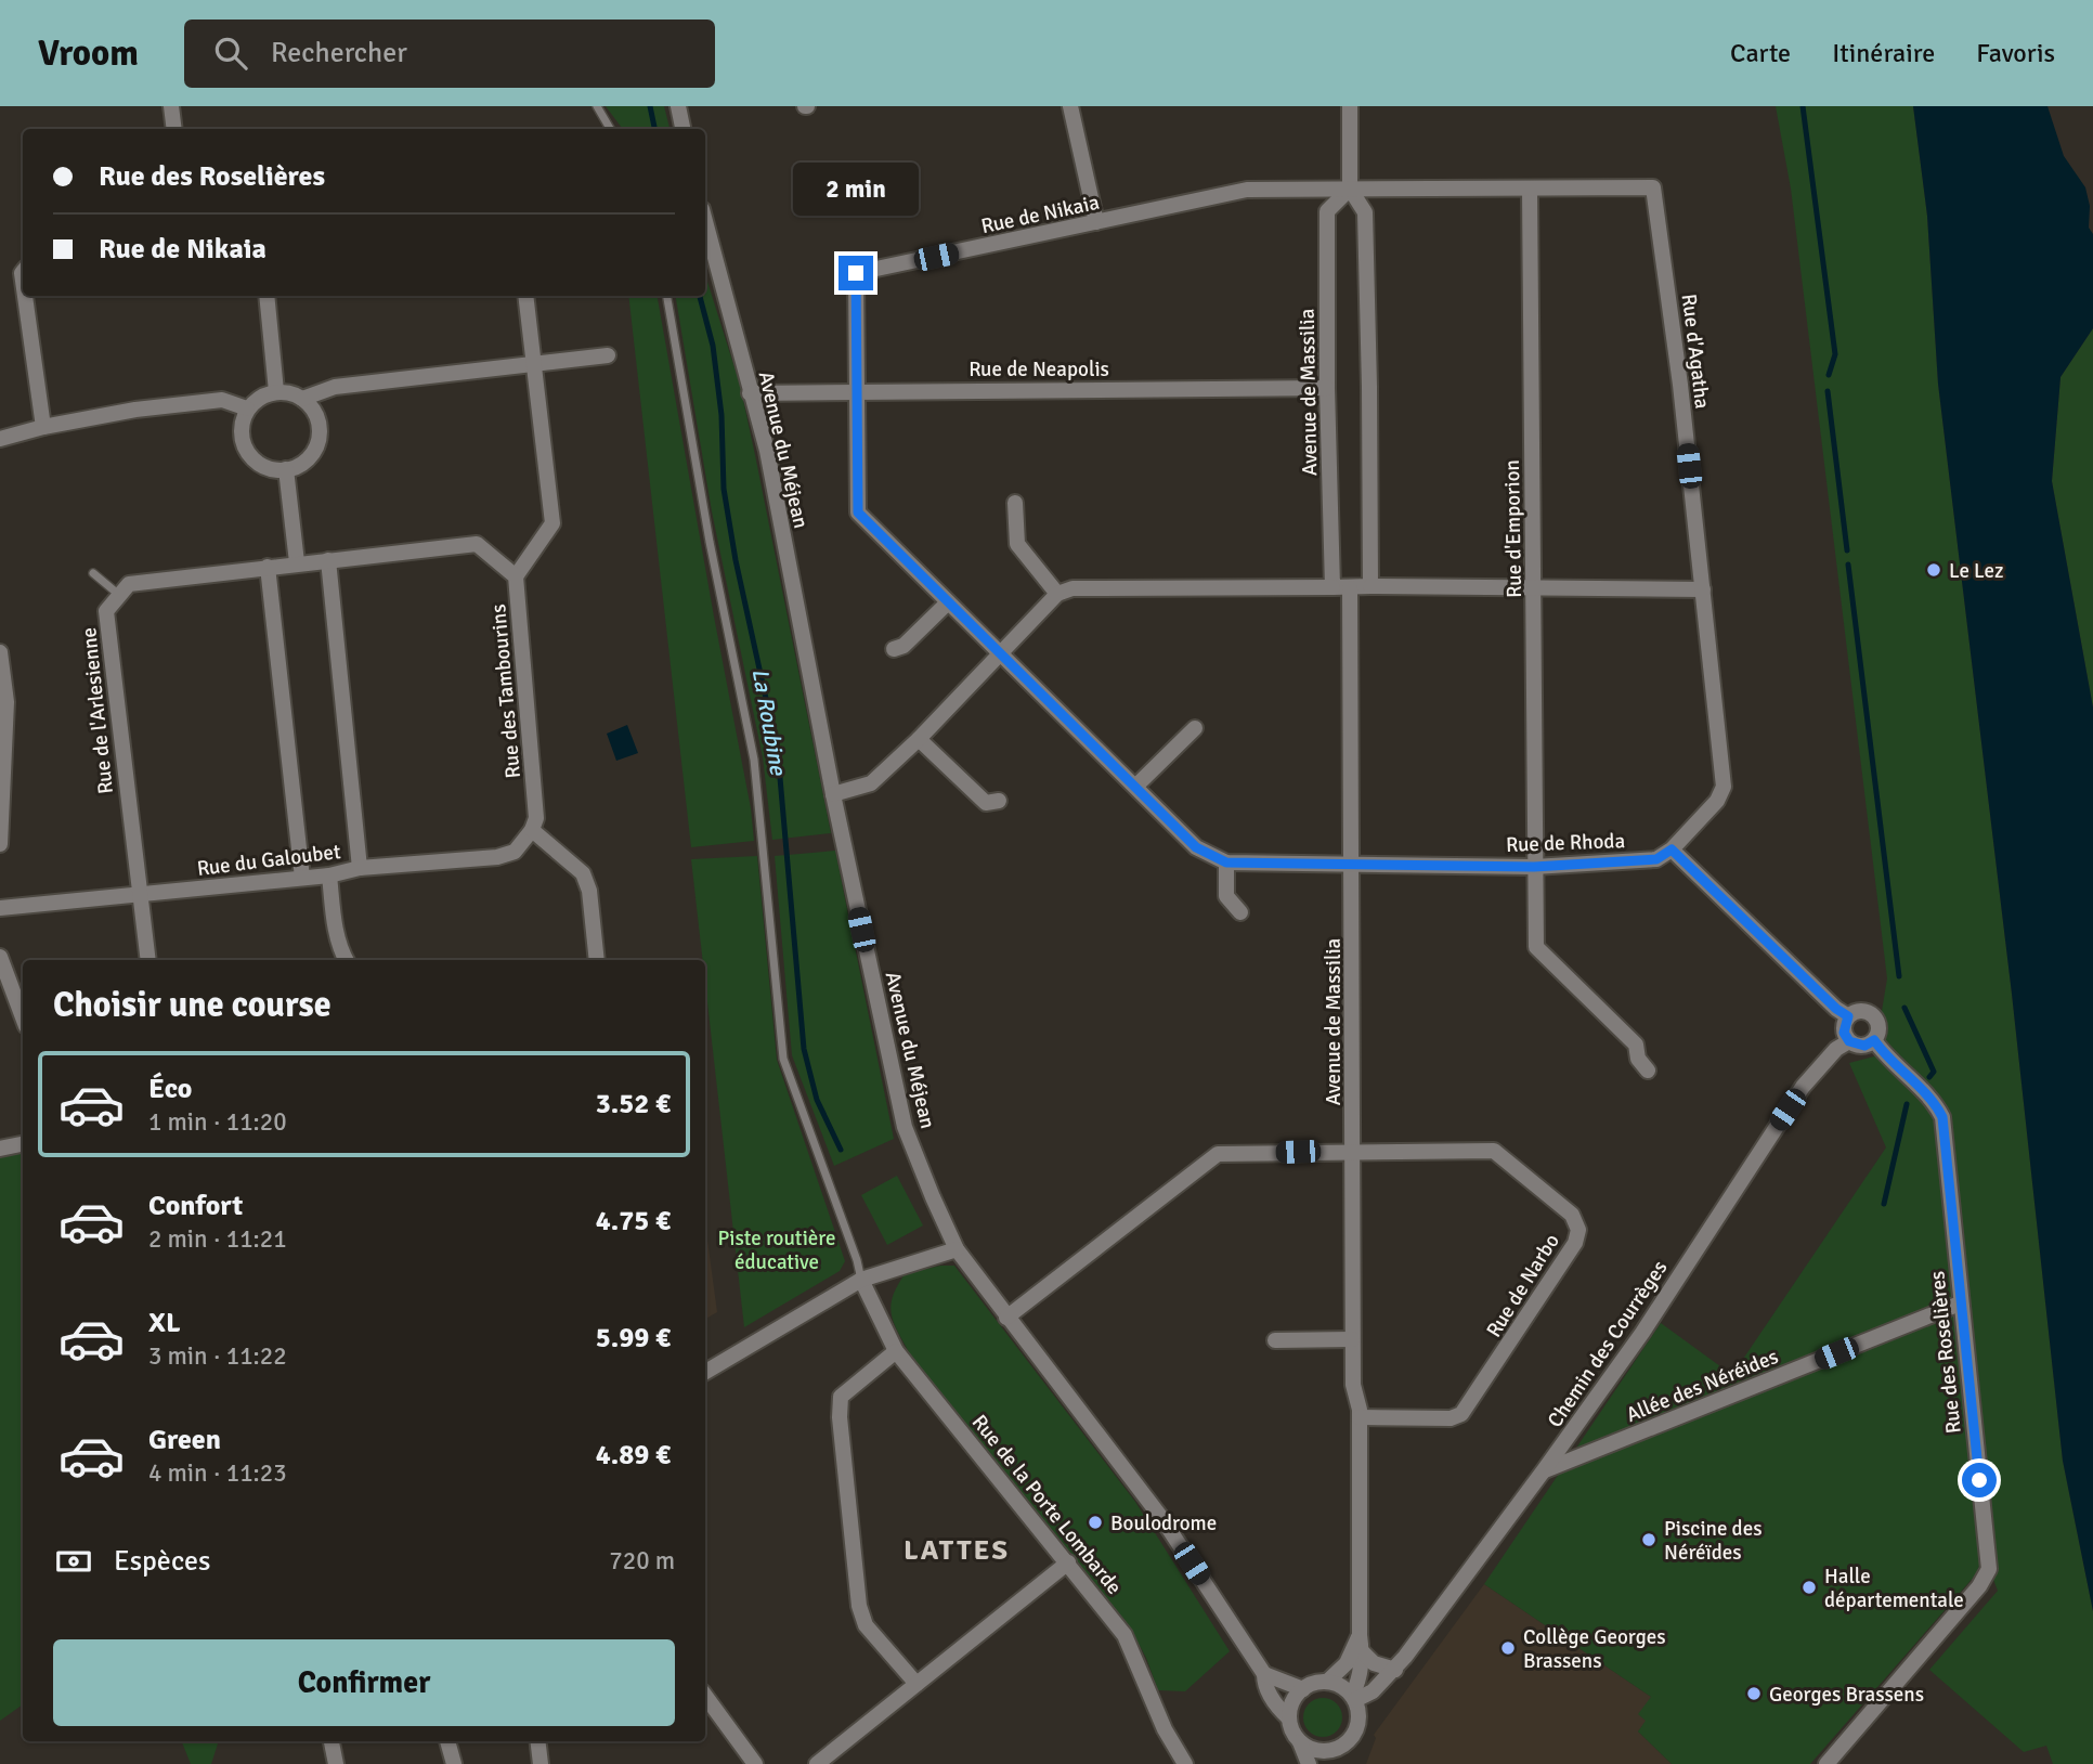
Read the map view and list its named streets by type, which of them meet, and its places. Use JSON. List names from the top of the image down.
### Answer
{
  "streets": {
    "street": [
      "Rue de Nikaia",
      "Rue d'Agatha",
      "Rue de Neapolis",
      "Avenue de Massilia",
      "Avenue du Méjean",
      "Rue d'Emporion",
      "Rue des Tambourins",
      "Rue de l'Arlesienne",
      "Rue de Rhoda",
      "Rue du Galoubet",
      "Rue de Narbo",
      "Chemin des Courrèges",
      "Rue des Roselières",
      "Allée des Néréides",
      "Rue de la Porte Lombarde"
    ]
  },
  "crossings": [
    ["Rue de Nikaia", "Rue d'Agatha"],
    ["Rue de Nikaia", "Rue de Neapolis"],
    ["Rue de Nikaia", "Avenue de Massilia"],
    ["Rue d'Agatha", "Avenue de Massilia"],
    ["Rue d'Agatha", "Rue d'Emporion"],
    ["Rue d'Agatha", "Rue de Rhoda"],
    ["Rue de Neapolis", "Avenue de Massilia"],
    ["Rue de Neapolis", "Avenue du Méjean"],
    ["Avenue de Massilia", "Avenue du Méjean"],
    ["Avenue de Massilia", "Rue de Rhoda"],
    ["Avenue de Massilia", "Rue de Narbo"],
    ["Avenue de Massilia", "Chemin des Courrèges"],
    ["Avenue du Méjean", "Chemin des Courrèges"],
    ["Rue d'Emporion", "Rue de Rhoda"],
    ["Rue des Tambourins", "Rue du Galoubet"],
    ["Rue de l'Arlesienne", "Rue du Galoubet"],
    ["Chemin des Courrèges", "Rue des Roselières"],
    ["Chemin des Courrèges", "Allée des Néréides"],
    ["Rue des Roselières", "Allée des Néréides"]
  ],
  "districts": ["LATTES"],
  "water": ["La Roubine"],
  "parks": ["Piste routière éducative"],
  "places": [
    "Le Lez",
    "Boulodrome",
    "Piscine des Néréïdes",
    "Halle départementale",
    "Collège Georges Brassens",
    "Georges Brassens"
  ],
  "page": {
    "header": "Vroom",
    "search": "Rechercher",
    "nav": ["Carte", "Itinéraire", "Favoris"],
    "banner": ["Rue des Roselières", "Rue de Nikaia"],
    "bubble": "2 min",
    "heading": "Choisir une course",
    "list": [
      {
        "name": "Éco",
        "note": "1 min · 11:20",
        "value": "3.52 €"
      },
      {
        "name": "Confort",
        "note": "2 min · 11:21",
        "value": "4.75 €"
      },
      {
        "name": "XL",
        "note": "3 min · 11:22",
        "value": "5.99 €"
      },
      {
        "name": "Green",
        "note": "4 min · 11:23",
        "value": "4.89 €"
      }
    ],
    "pay": ["Espèces", "720 m"],
    "buttons": "Confirmer"
  }
}
